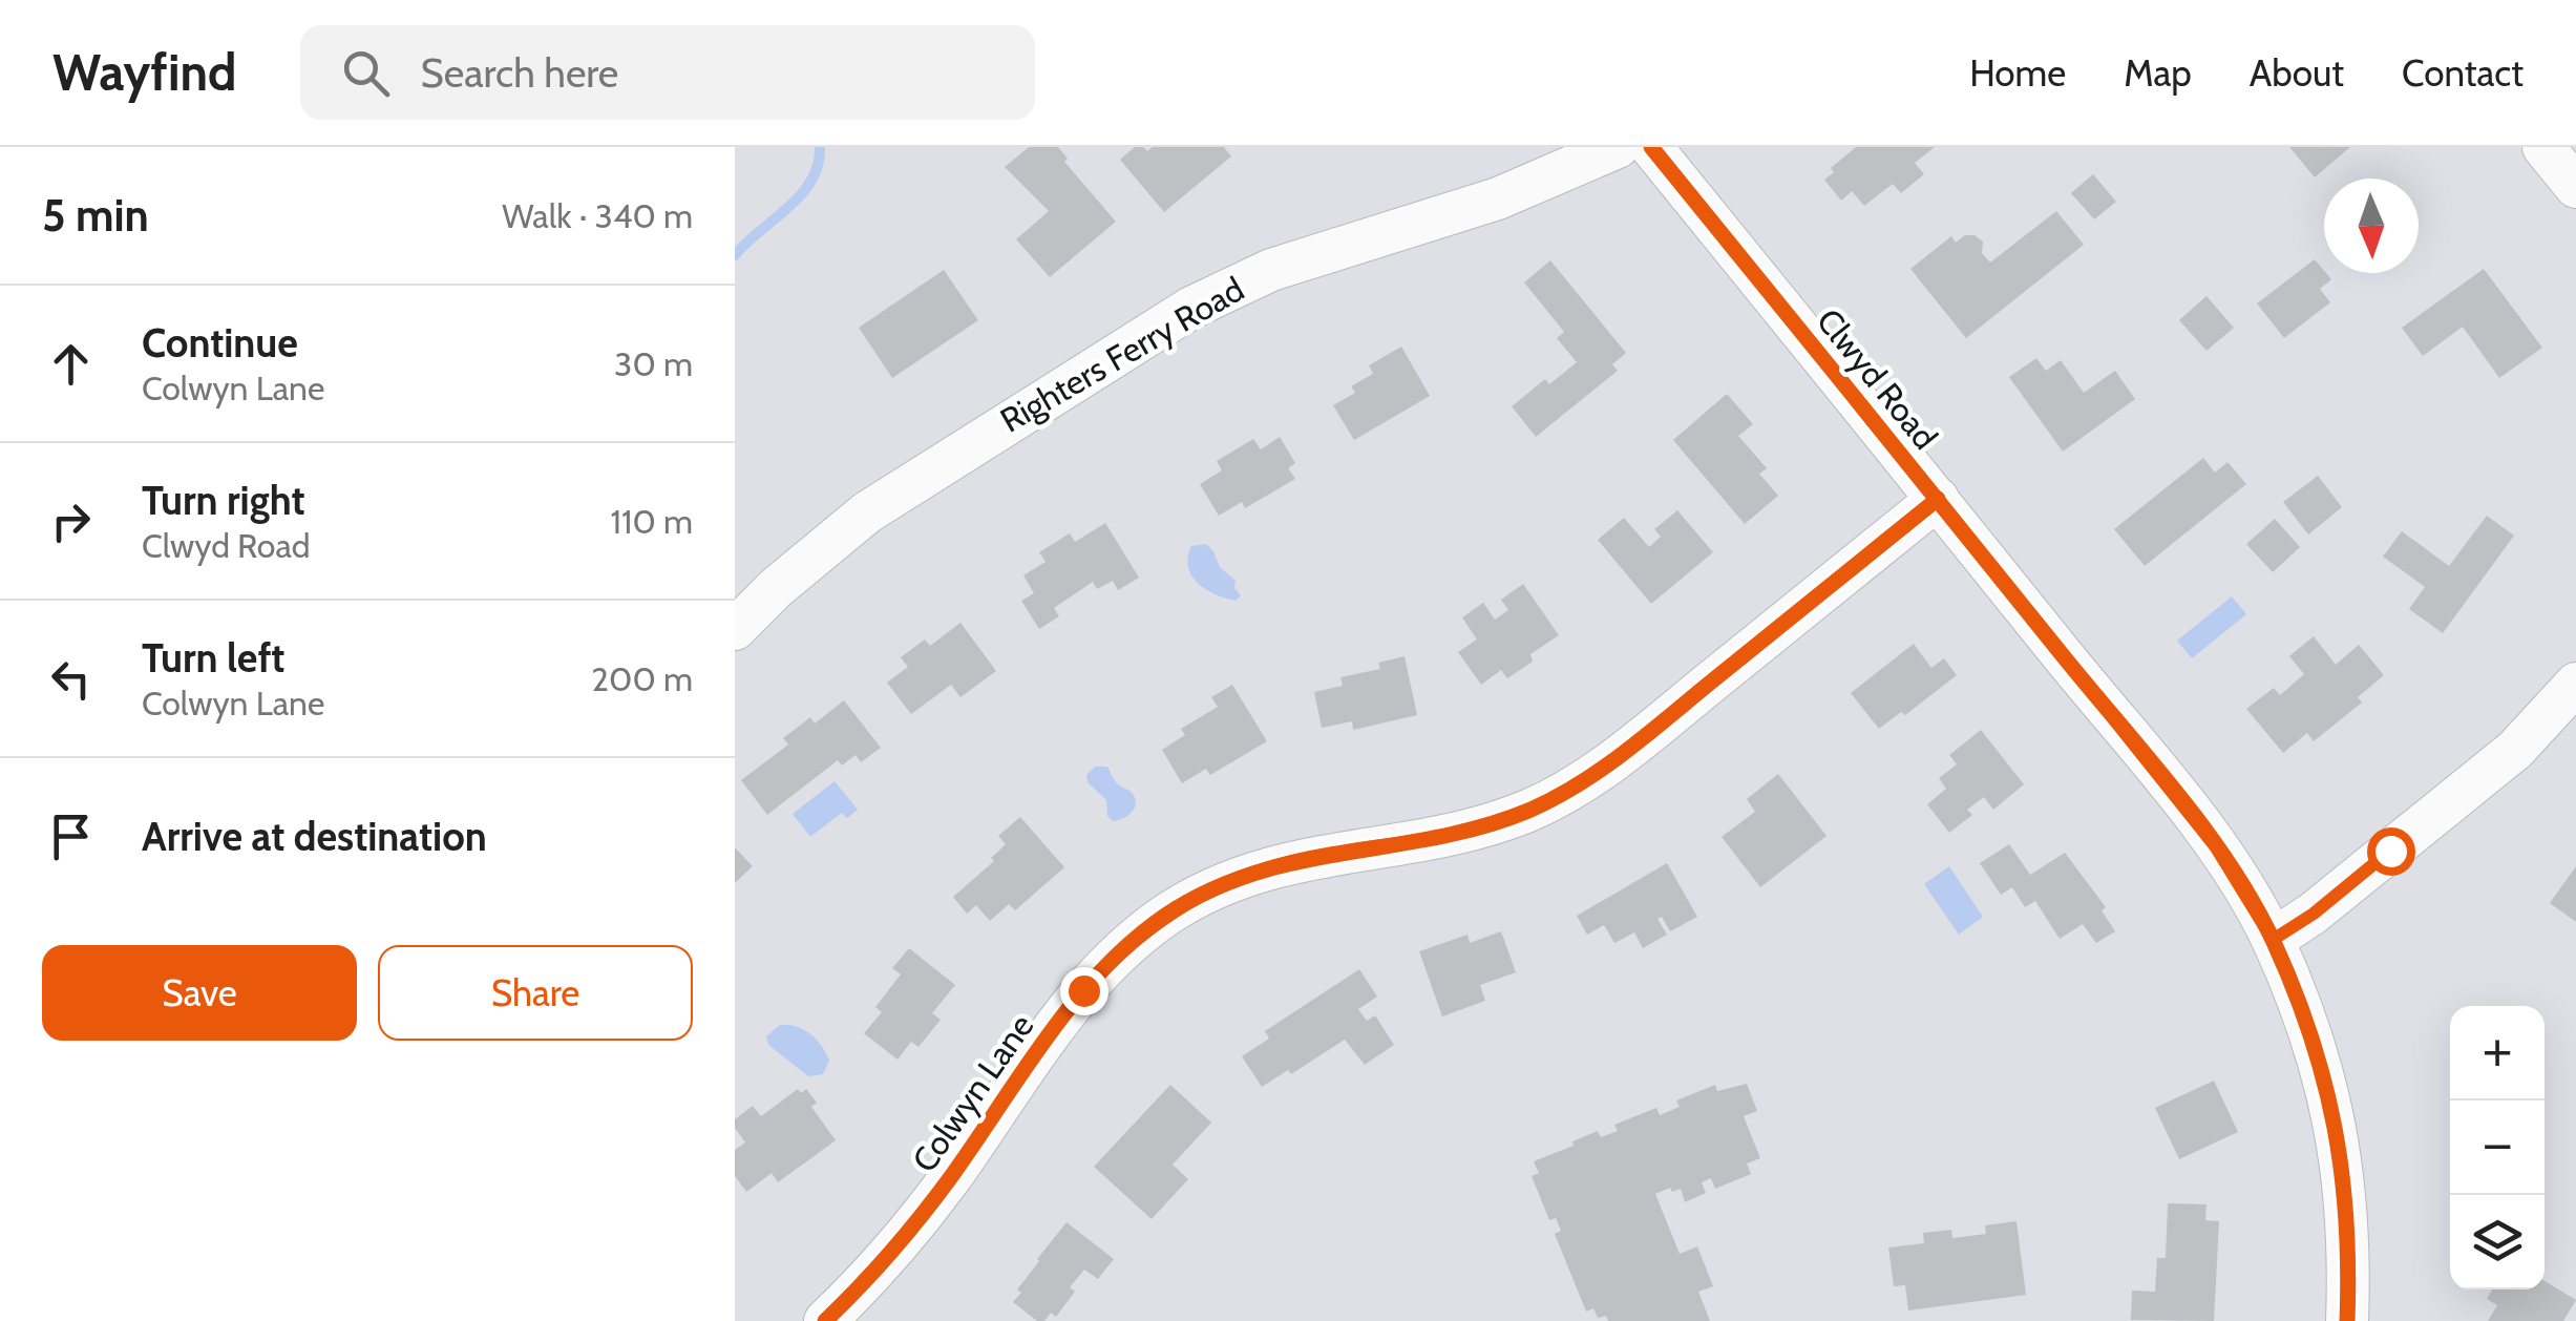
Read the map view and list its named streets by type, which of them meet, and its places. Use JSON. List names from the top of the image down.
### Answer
{
  "streets": {
    "street": ["Righters Ferry Road", "Clwyd Road", "Colwyn Lane"]
  },
  "crossings": [
    ["Clwyd Road", "Colwyn Lane"]
  ],
  "north": "bottom",
  "page": {
    "header": "Wayfind",
    "search": "Search here",
    "nav": [
      "Home",
      "Map",
      "About",
      "Contact"
    ],
    "heading": ["5 min", "Walk · 340 m"],
    "list": [
      ["Continue", "Colwyn Lane", "30 m"],
      ["Turn right", "Clwyd Road", "110 m"],
      ["Turn left", "Colwyn Lane", "200 m"],
      "Arrive at destination"
    ],
    "buttons": ["Save", "Share"],
    "map_buttons": ["+", "−"]
  }
}
